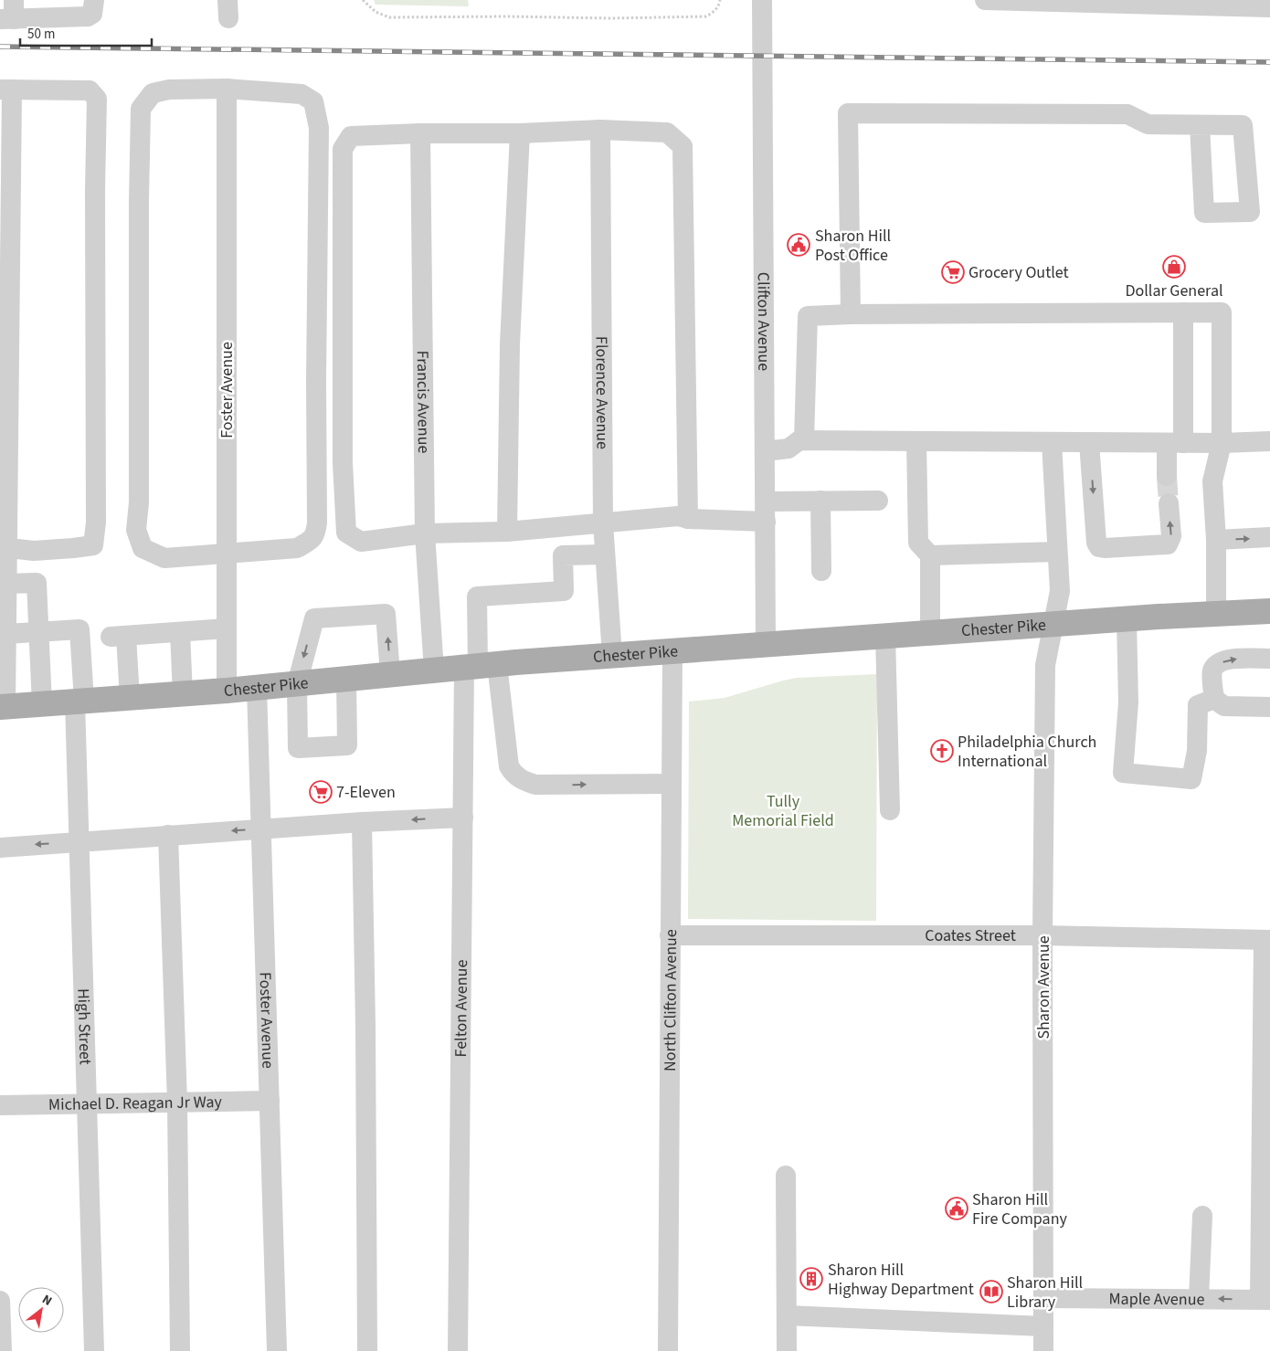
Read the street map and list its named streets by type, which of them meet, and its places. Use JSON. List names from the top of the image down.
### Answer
{
  "streets": {
    "main road": ["Chester Pike"],
    "street": [
      "Clifton Avenue",
      "Foster Avenue",
      "Florence Avenue",
      "Francis Avenue",
      "Coates Street",
      "Sharon Avenue",
      "North Clifton Avenue",
      "Felton Avenue",
      "High Street",
      "Michael D. Reagan Jr Way",
      "Maple Avenue"
    ]
  },
  "crossings": [
    ["Clifton Avenue", "Chester Pike"],
    ["Foster Avenue", "Chester Pike"],
    ["Foster Avenue", "Michael D. Reagan Jr Way"],
    ["Florence Avenue", "Chester Pike"],
    ["Francis Avenue", "Chester Pike"],
    ["Chester Pike", "Sharon Avenue"],
    ["Chester Pike", "North Clifton Avenue"],
    ["Chester Pike", "Felton Avenue"],
    ["Chester Pike", "High Street"],
    ["Coates Street", "Sharon Avenue"],
    ["Coates Street", "North Clifton Avenue"],
    ["Sharon Avenue", "Maple Avenue"],
    ["High Street", "Michael D. Reagan Jr Way"]
  ],
  "parks": ["Tully Memorial Field"],
  "places": {
    "public building": ["Sharon Hill Post Office", "Sharon Hill Fire Company"],
    "shop": ["Dollar General"],
    "supermarket": ["Grocery Outlet", "7-Eleven"],
    "church": ["Philadelphia Church International"],
    "building": ["Sharon Hill Highway Department"],
    "library": ["Sharon Hill Library"]
  },
  "scale_bar": "50 m",
  "north": "top right"
}
